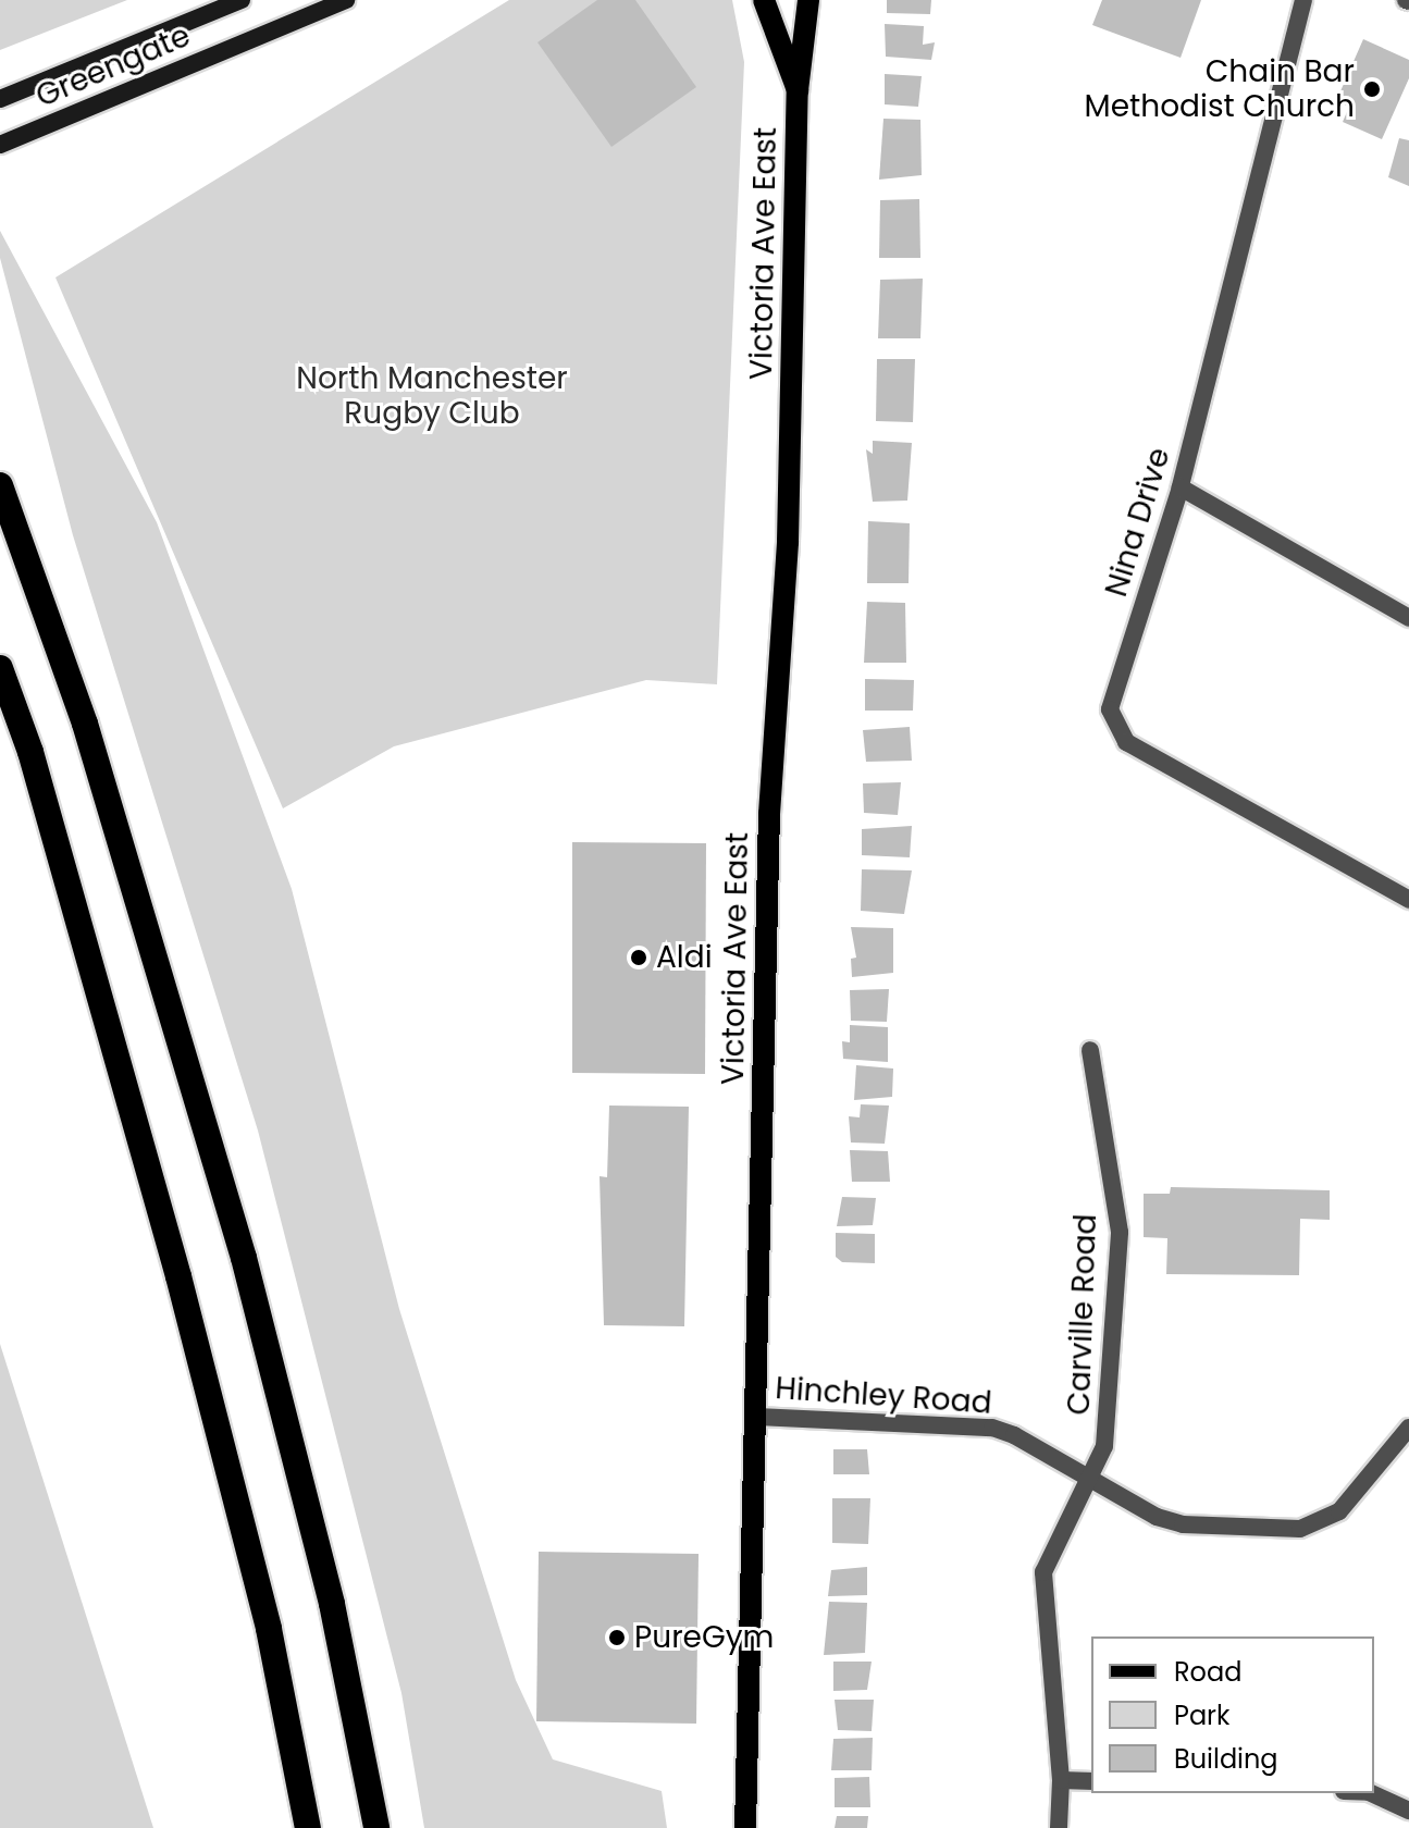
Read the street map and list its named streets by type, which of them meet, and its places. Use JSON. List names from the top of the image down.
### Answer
{
  "streets": {
    "main road": ["Greengate", "Victoria Ave East"],
    "street": ["Nina Drive", "Carville Road", "Hinchley Road"]
  },
  "crossings": [
    ["Victoria Ave East", "Hinchley Road"],
    ["Carville Road", "Hinchley Road"]
  ],
  "parks": ["North Manchester Rugby Club"],
  "places": ["Chain Bar Methodist Church", "Aldi", "PureGym"],
  "legend": ["Road", "Park", "Building"]
}
